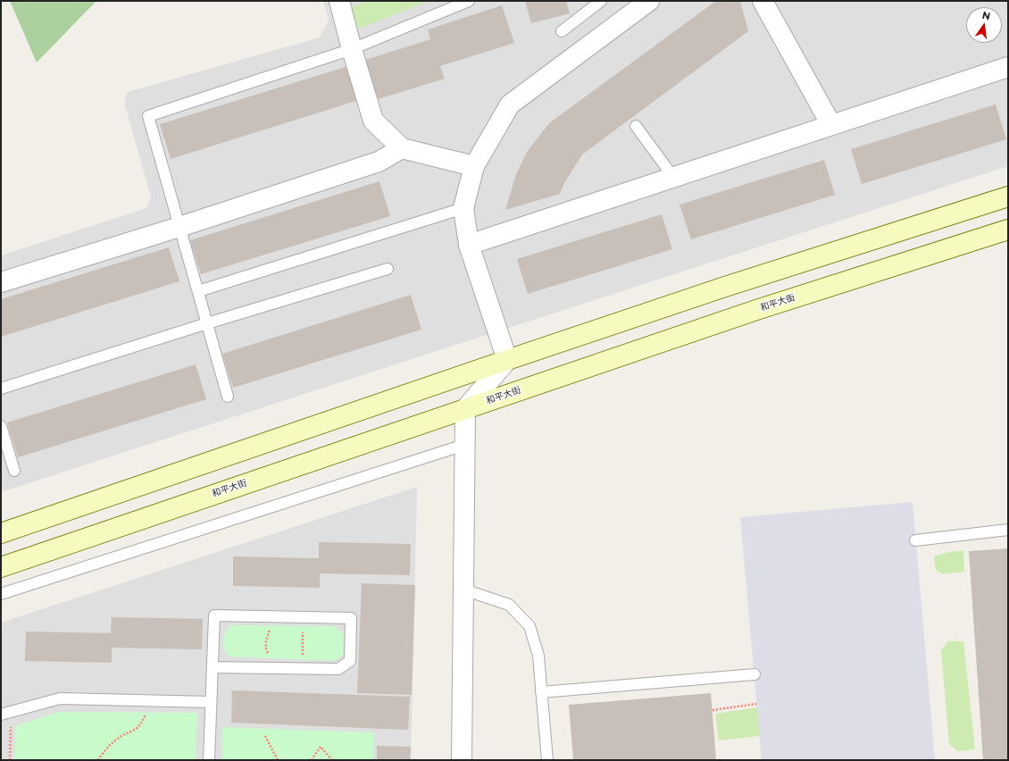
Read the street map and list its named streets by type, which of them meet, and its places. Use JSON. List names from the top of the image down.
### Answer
{
  "streets": {
    "main road": ["和平大街"]
  },
  "north": "top"
}
